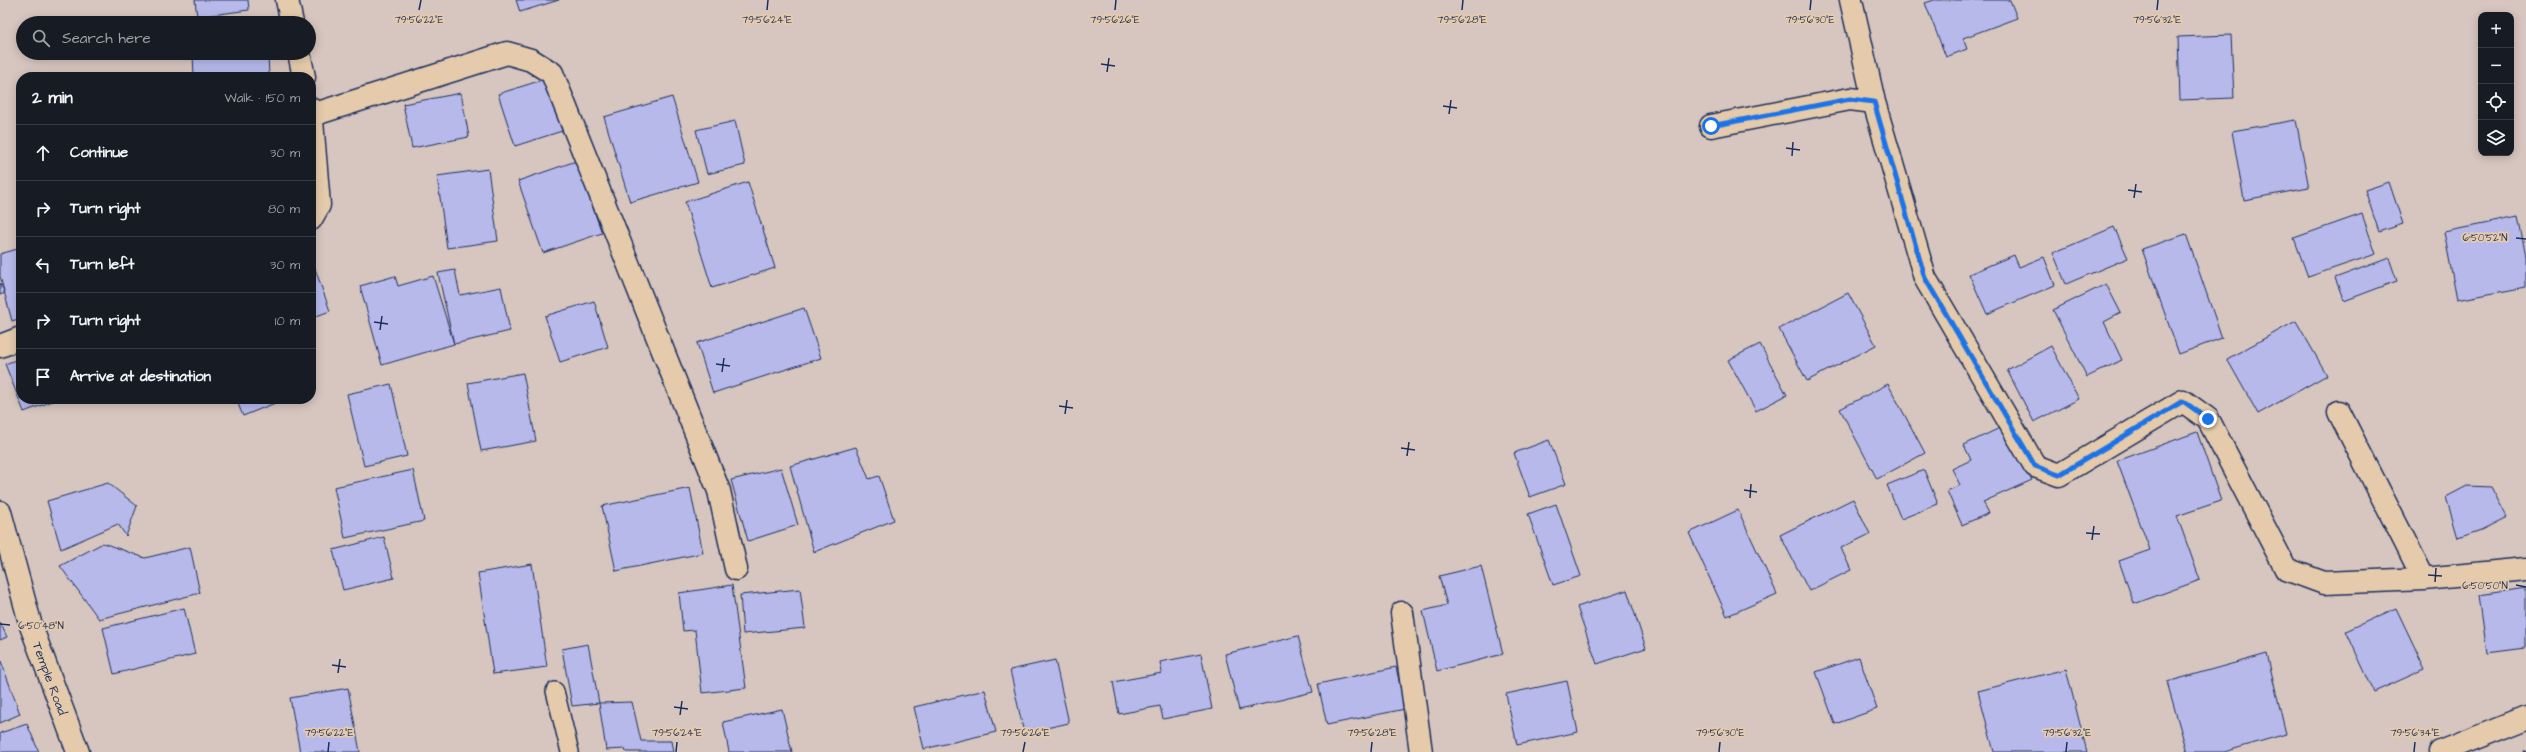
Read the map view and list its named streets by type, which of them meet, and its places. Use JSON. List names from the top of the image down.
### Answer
{
  "streets": {
    "street": ["Temple Road"]
  },
  "page": {
    "map_buttons": ["+", "−"],
    "search": "Search here",
    "heading": ["2 min", "Walk · 150 m"],
    "list": [
      ["Continue", "30 m"],
      ["Turn right", "80 m"],
      ["Turn left", "30 m"],
      ["Turn right", "10 m"],
      "Arrive at destination"
    ]
  },
  "coordinates": [
    "79°56'22\"E",
    "79°56'24\"E",
    "79°56'26\"E",
    "79°56'28\"E",
    "79°56'30\"E",
    "79°56'32\"E",
    "6°50'52\"N",
    "6°50'50\"N",
    "6°50'48\"N",
    "79°56'34\"E"
  ]
}
